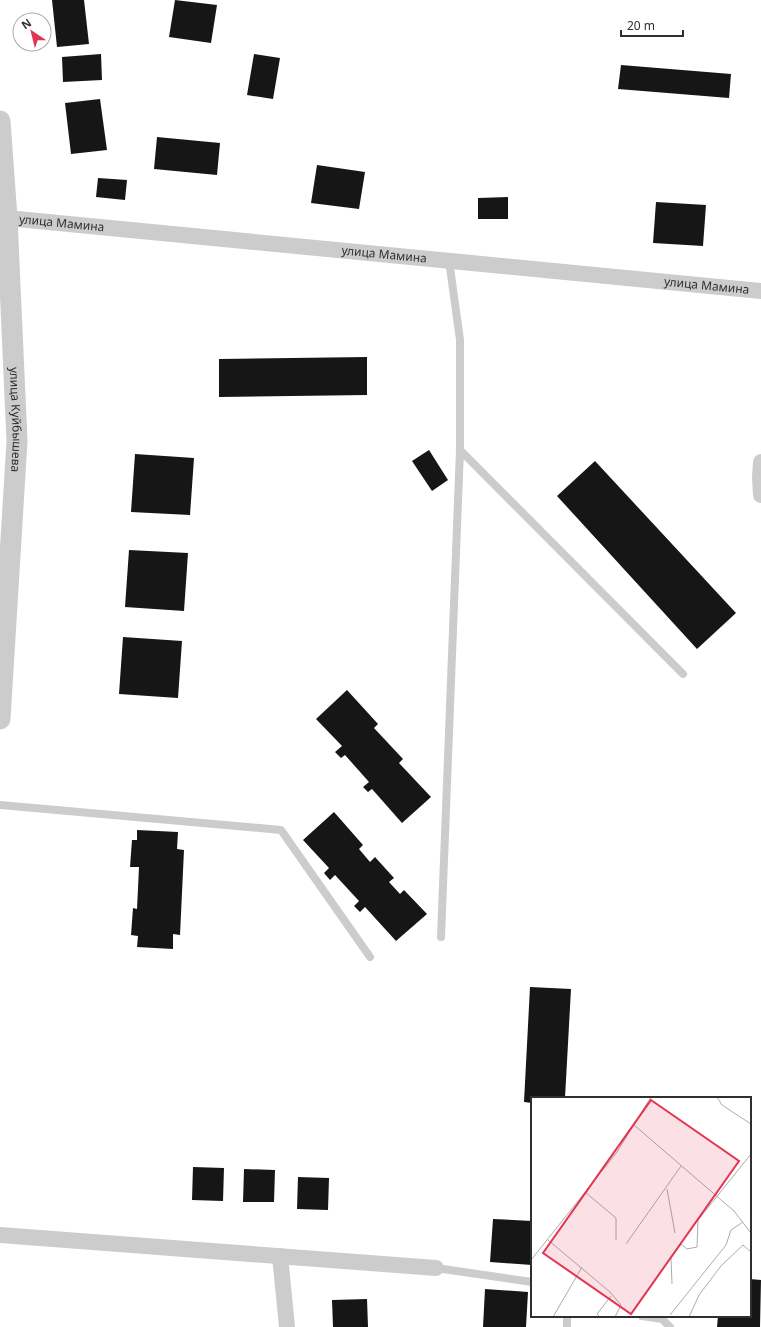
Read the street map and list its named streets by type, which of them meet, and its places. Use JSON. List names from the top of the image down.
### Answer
{
  "streets": {
    "street": ["улица Мамина", "улица Куйбышева"]
  },
  "crossings": [
    ["улица Мамина", "улица Куйбышева"]
  ],
  "scale_bar": "20 m",
  "north": "top left"
}
